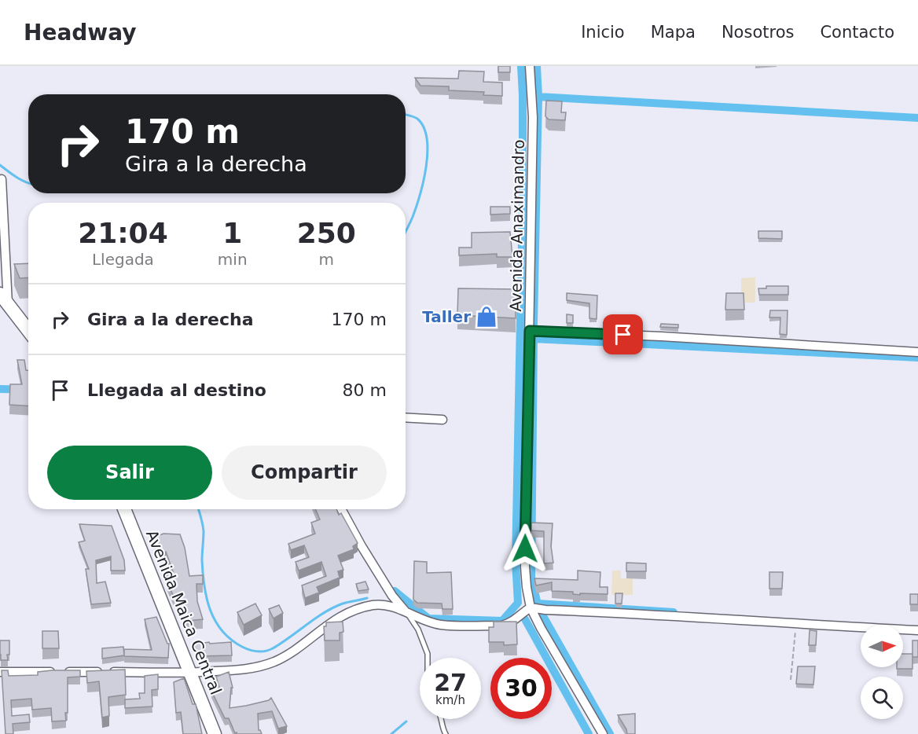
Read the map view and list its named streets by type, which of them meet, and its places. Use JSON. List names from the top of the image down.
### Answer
{
  "streets": {
    "street": ["Avenida Anaximandro", "Avenida Maica Central"]
  },
  "places": {
    "shop": ["Taller"]
  },
  "north": "right",
  "page": {
    "header": "Headway",
    "nav": [
      "Inicio",
      "Mapa",
      "Nosotros",
      "Contacto"
    ],
    "turn": ["170 m", "Gira a la derecha"],
    "eta": [
      "21:04",
      "Llegada",
      "1",
      "min",
      "250",
      "m"
    ],
    "list": [
      {
        "name": "Gira a la derecha",
        "value": "170 m"
      },
      {
        "name": "Llegada al destino",
        "value": "80 m"
      }
    ],
    "buttons": ["Salir", "Compartir"],
    "speed": "27 km/h",
    "limit": "30"
  }
}
